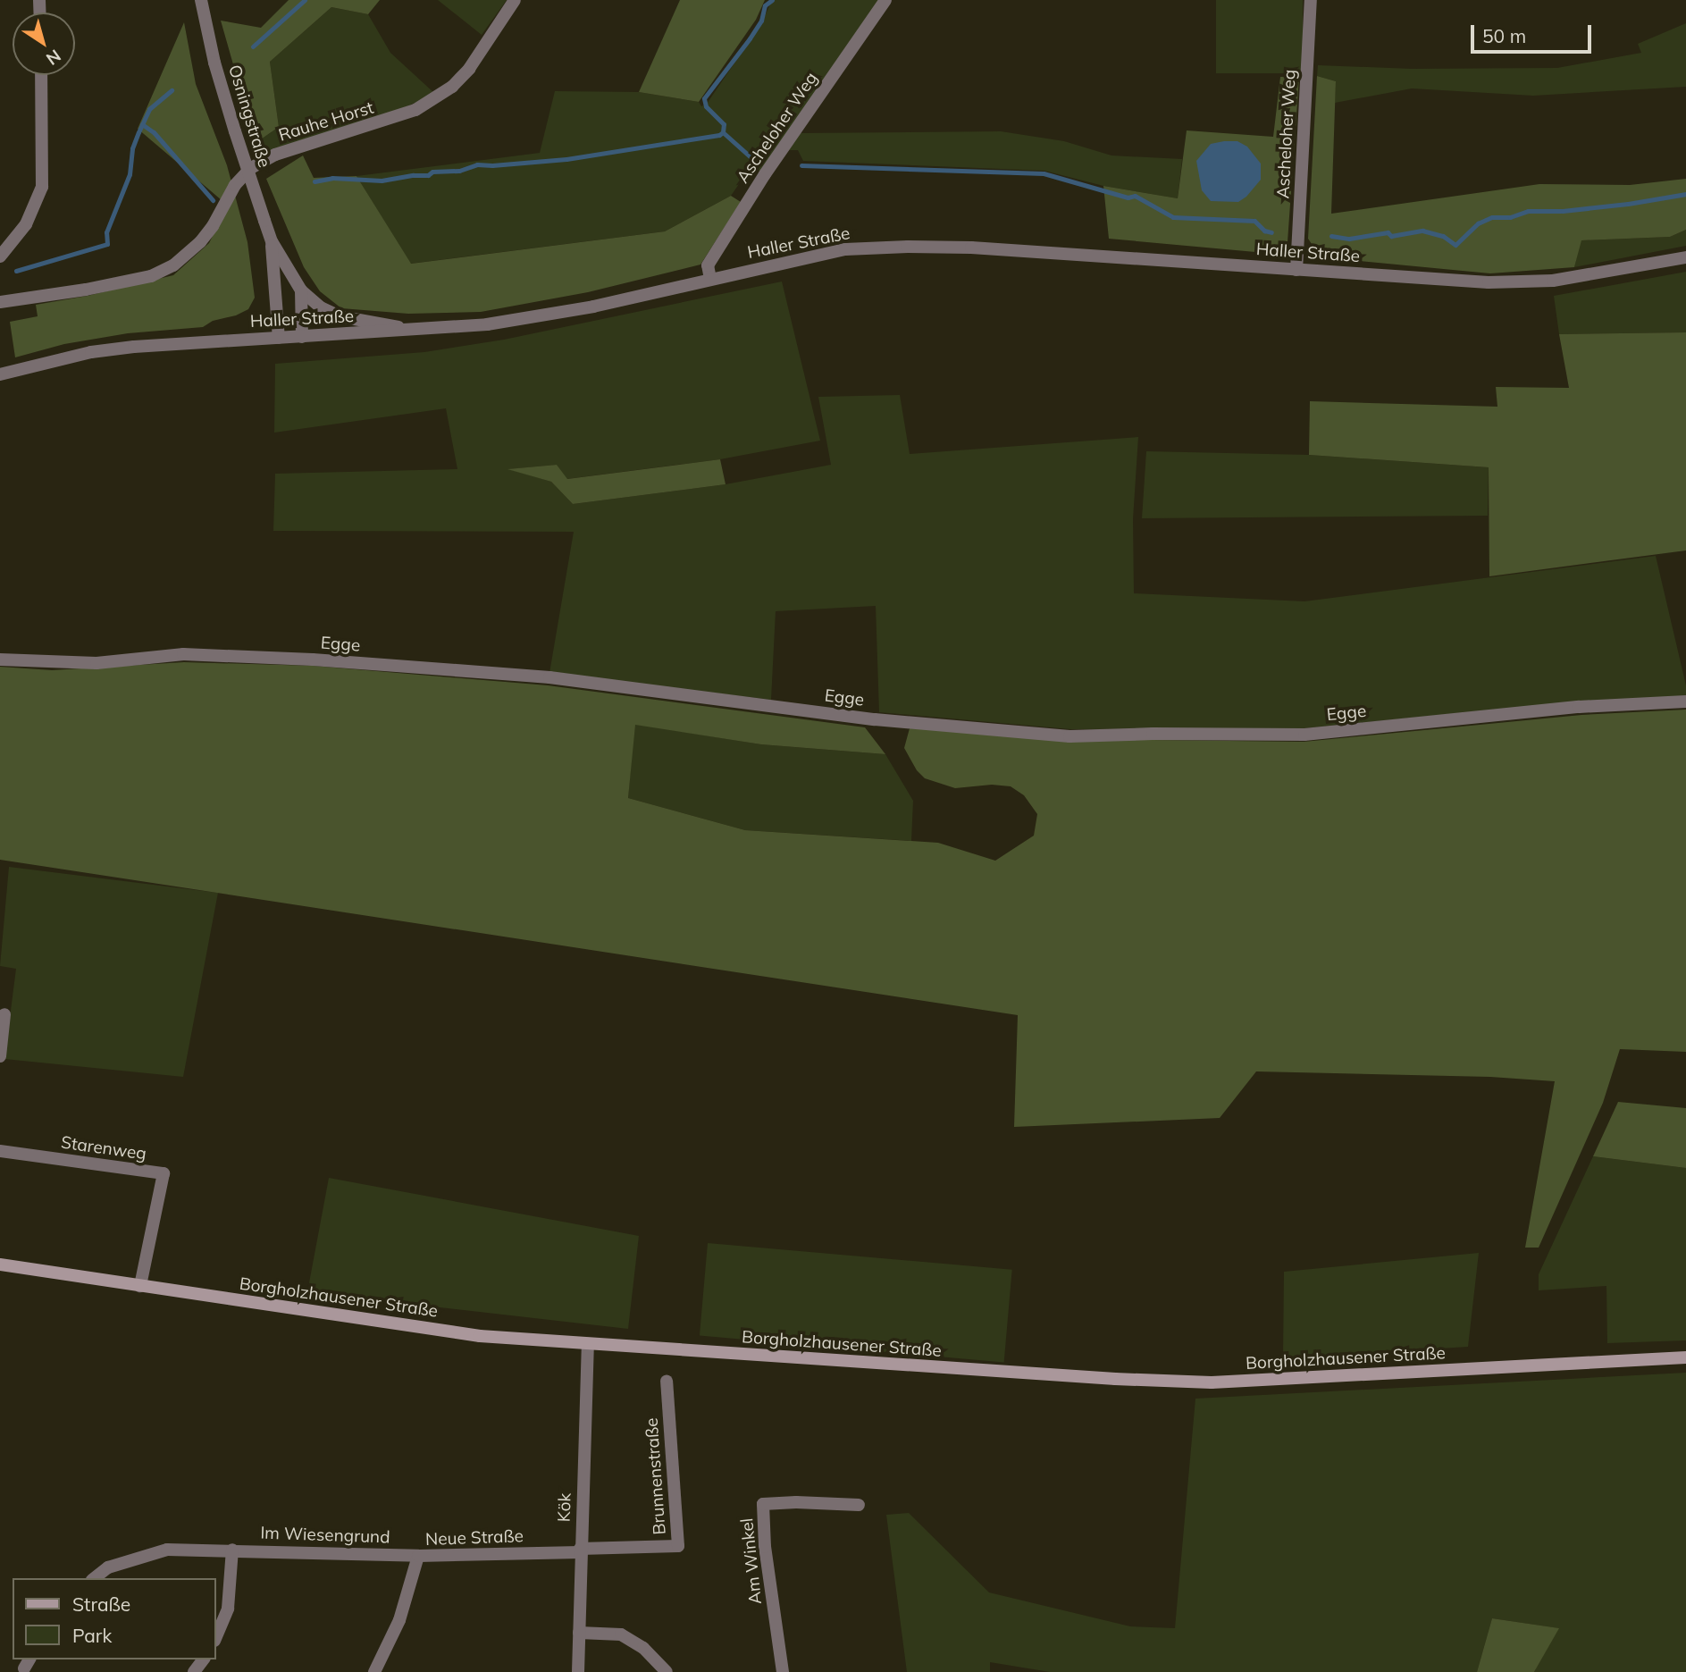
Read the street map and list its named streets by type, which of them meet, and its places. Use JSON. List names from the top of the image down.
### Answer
{
  "streets": {
    "main road": ["Borgholzhausener Straße"],
    "street": [
      "Osningstraße",
      "Rauhe Horst",
      "Ascheloher Weg",
      "Haller Straße",
      "Egge",
      "Starenweg",
      "Brunnenstraße",
      "Kök",
      "Im Wiesengrund",
      "Neue Straße",
      "Am Winkel"
    ]
  },
  "crossings": [
    ["Osningstraße", "Haller Straße"],
    ["Ascheloher Weg", "Haller Straße"],
    ["Starenweg", "Borgholzhausener Straße"],
    ["Borgholzhausener Straße", "Kök"],
    ["Brunnenstraße", "Kök"],
    ["Brunnenstraße", "Neue Straße"],
    ["Kök", "Neue Straße"],
    ["Im Wiesengrund", "Neue Straße"]
  ],
  "legend": ["Straße", "Park"],
  "scale_bar": "50 m",
  "north": "bottom right"
}
